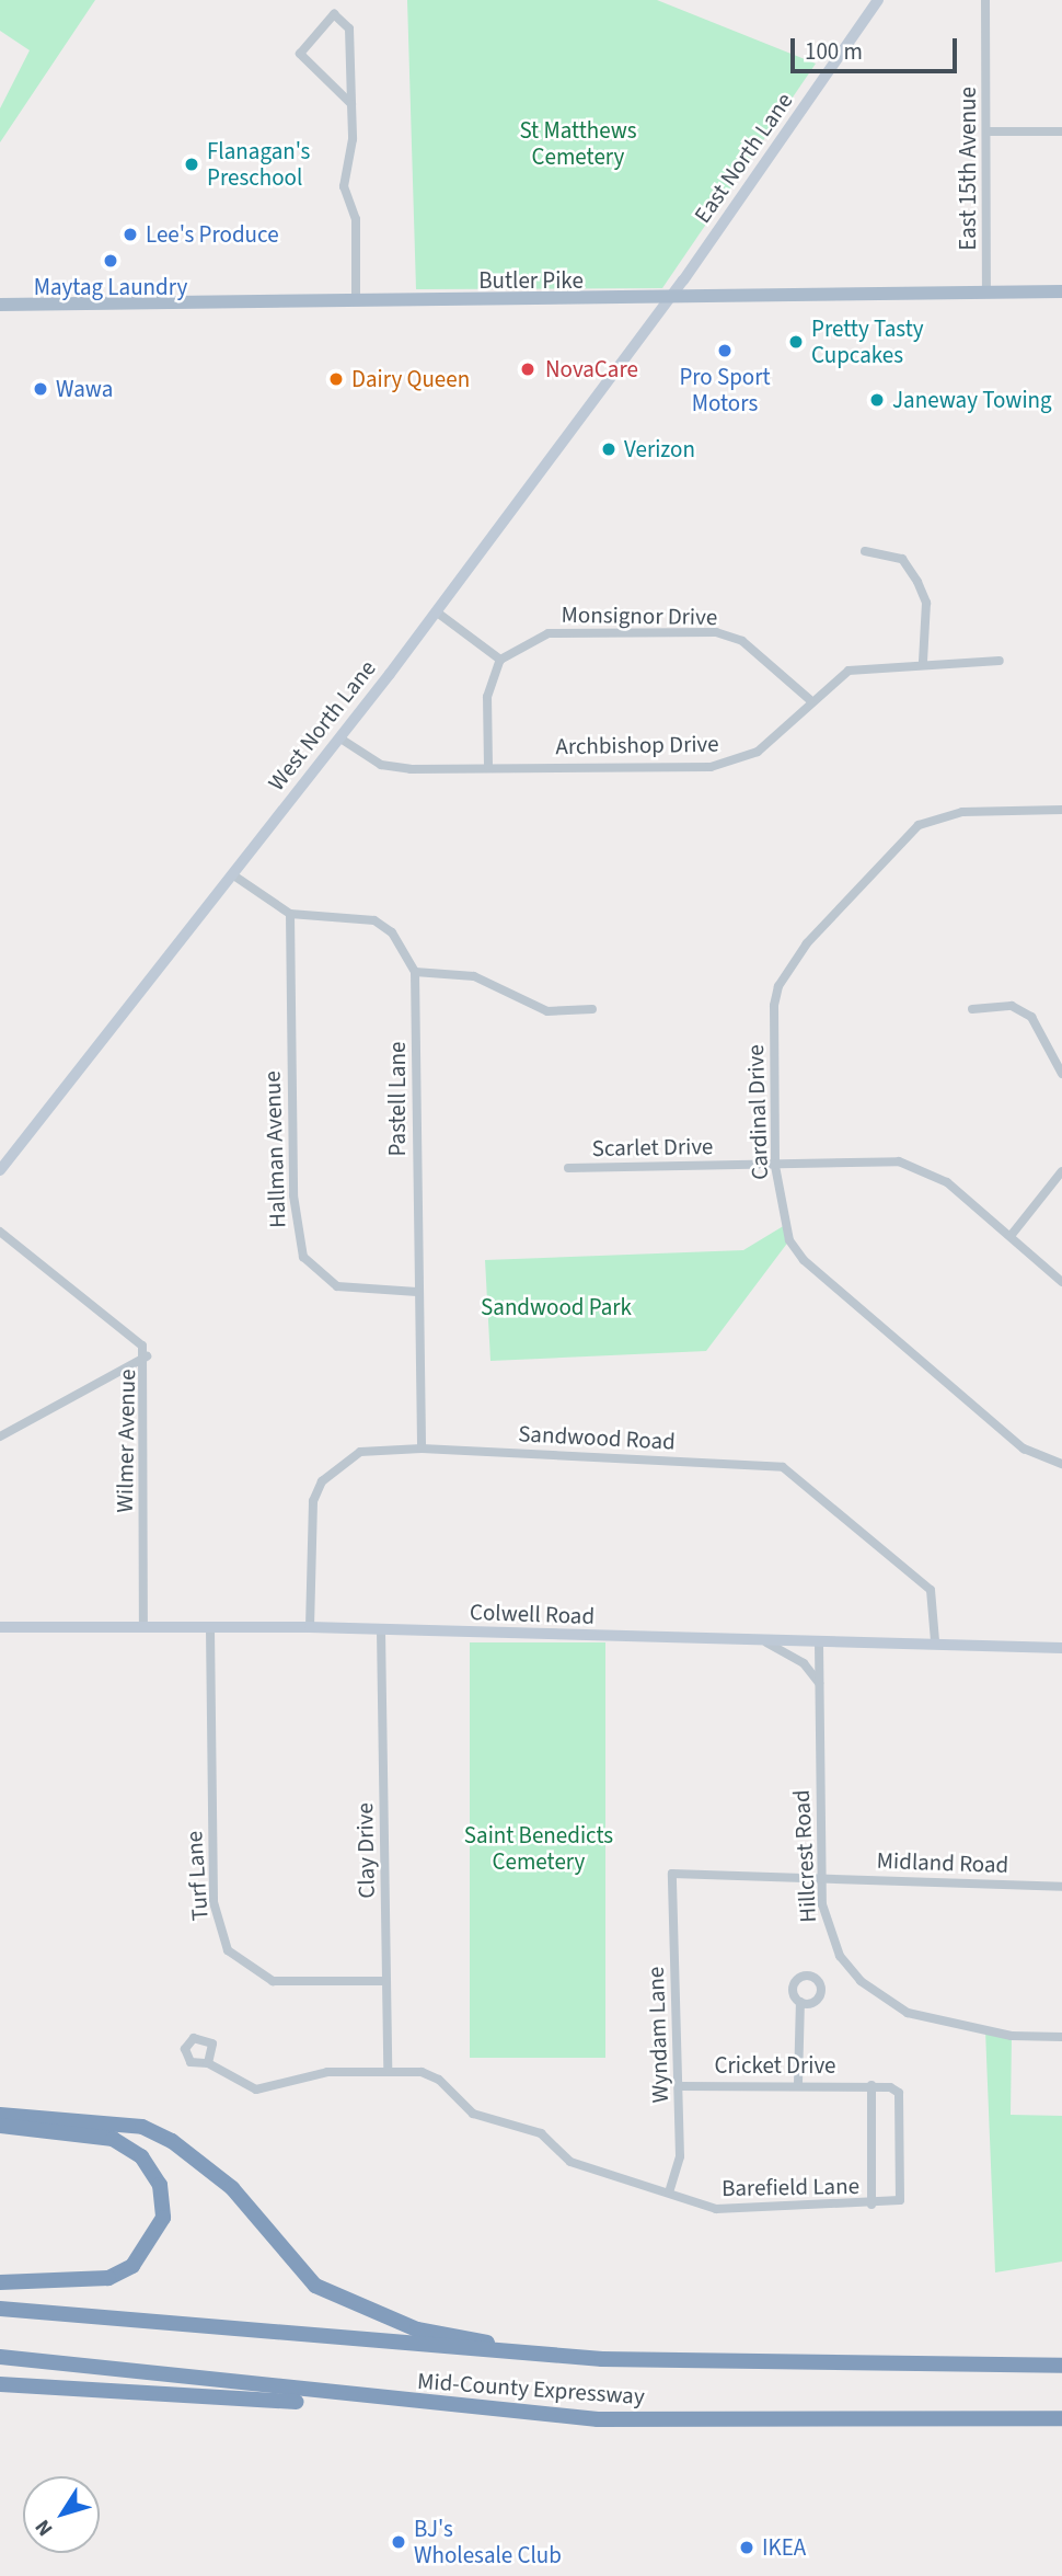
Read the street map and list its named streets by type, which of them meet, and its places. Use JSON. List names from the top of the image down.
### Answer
{
  "streets": {
    "highway": ["Mid-County Expressway"],
    "main road": ["Butler Pike"],
    "street": [
      "East North Lane",
      "East 15th Avenue",
      "Monsignor Drive",
      "West North Lane",
      "Archbishop Drive",
      "Pastell Lane",
      "Cardinal Drive",
      "Scarlet Drive",
      "Hallman Avenue",
      "Sandwood Road",
      "Wilmer Avenue",
      "Colwell Road",
      "Clay Drive",
      "Hillcrest Road",
      "Midland Road",
      "Turf Lane",
      "Wyndam Lane",
      "Cricket Drive",
      "Barefield Lane"
    ]
  },
  "crossings": [
    ["East North Lane", "Butler Pike"],
    ["East North Lane", "West North Lane"],
    ["East 15th Avenue", "Butler Pike"],
    ["Butler Pike", "West North Lane"],
    ["Monsignor Drive", "Archbishop Drive"],
    ["West North Lane", "Archbishop Drive"],
    ["West North Lane", "Pastell Lane"],
    ["Pastell Lane", "Hallman Avenue"],
    ["Pastell Lane", "Sandwood Road"],
    ["Cardinal Drive", "Scarlet Drive"],
    ["Sandwood Road", "Colwell Road"],
    ["Wilmer Avenue", "Colwell Road"],
    ["Colwell Road", "Clay Drive"],
    ["Colwell Road", "Hillcrest Road"],
    ["Colwell Road", "Turf Lane"],
    ["Clay Drive", "Turf Lane"],
    ["Clay Drive", "Barefield Lane"],
    ["Hillcrest Road", "Midland Road"],
    ["Midland Road", "Wyndam Lane"],
    ["Wyndam Lane", "Cricket Drive"],
    ["Wyndam Lane", "Barefield Lane"]
  ],
  "parks": ["St Matthews Cemetery", "Sandwood Park", "Saint Benedicts Cemetery"],
  "places": [
    "Flanagan's Preschool",
    "Lee's Produce",
    "Maytag Laundry",
    "Pretty Tasty Cupcakes",
    "Pro Sport Motors",
    "NovaCare",
    "Dairy Queen",
    "Wawa",
    "Janeway Towing",
    "Verizon",
    "BJ's Wholesale Club",
    "IKEA"
  ],
  "scale_bar": "100 m",
  "north": "bottom left"
}
